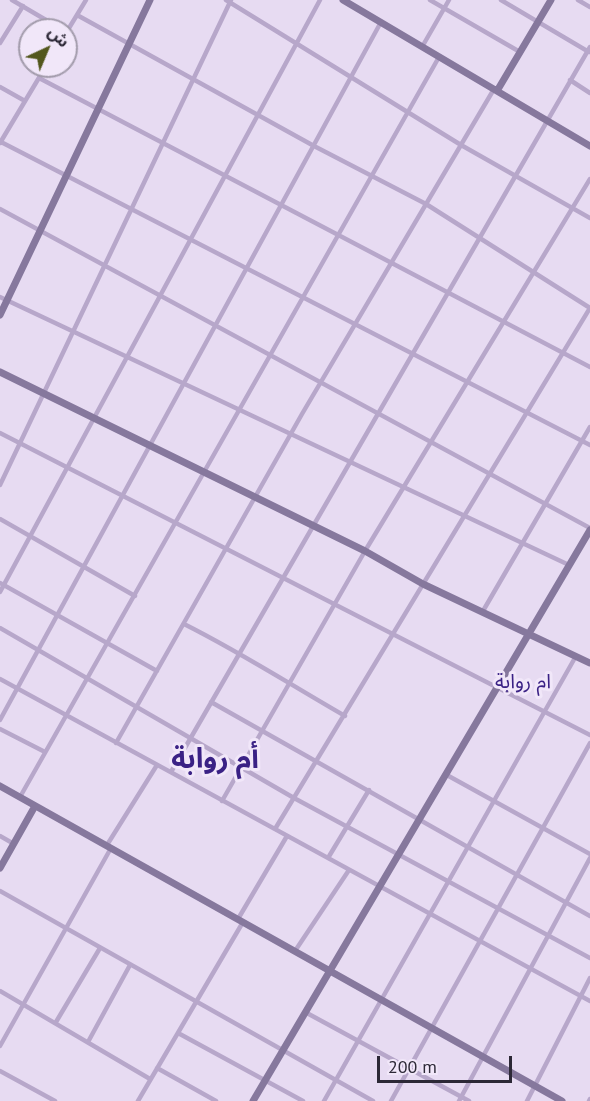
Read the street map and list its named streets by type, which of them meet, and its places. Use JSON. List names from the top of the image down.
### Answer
{
  "districts": ["ام روابة", "أم روابة"],
  "scale_bar": "200 m",
  "north": "top right"
}
